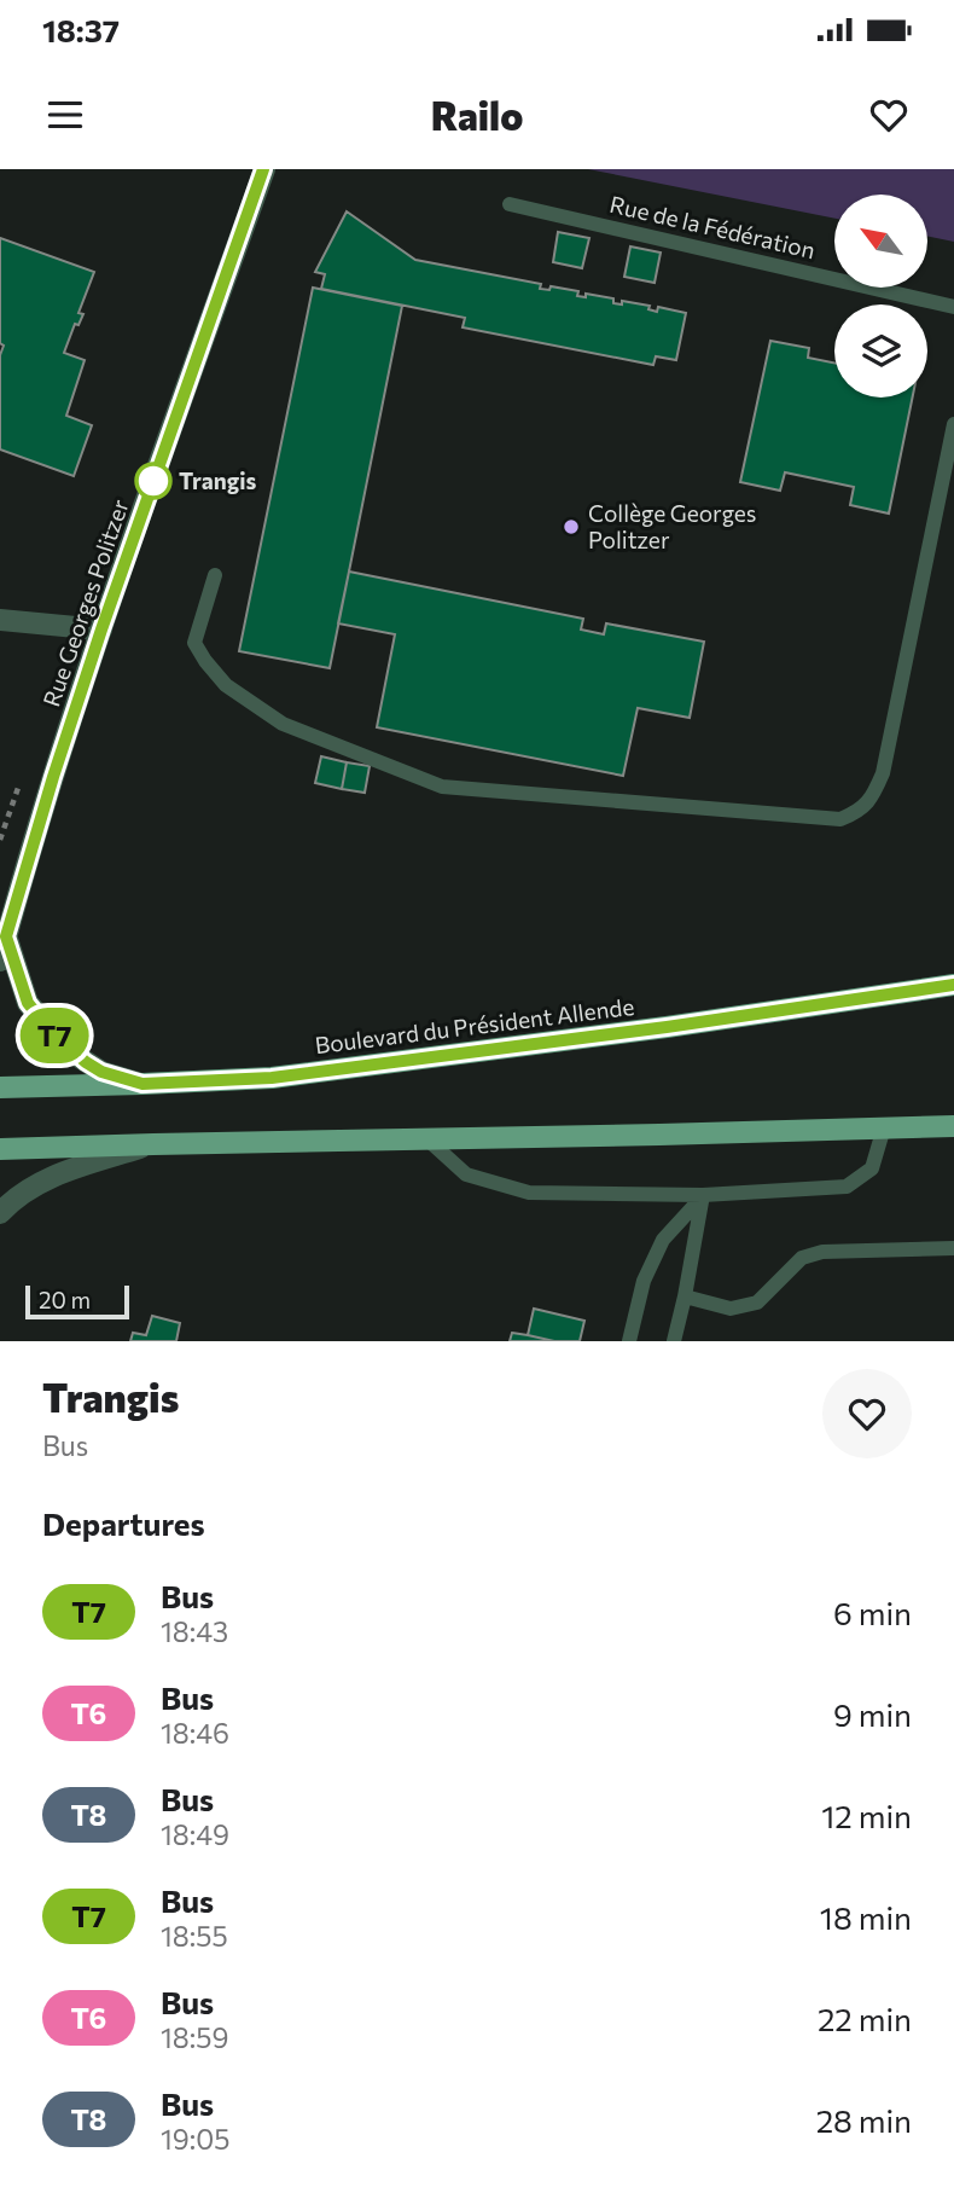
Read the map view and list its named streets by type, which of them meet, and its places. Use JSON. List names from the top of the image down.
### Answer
{
  "streets": {
    "main road": ["Boulevard du Président Allende"],
    "street": ["Rue Georges Politzer"],
    "lane": ["Rue de la Fédération"]
  },
  "places": ["Trangis", "Collège Georges Politzer"],
  "lines": ["bus line T7"],
  "scale_bar": "20 m",
  "north": "top left",
  "page": {
    "status": "18:37",
    "header": "Railo",
    "on_map": "T7",
    "scale": "20 m",
    "heading": [
      ["Trangis", "Bus"],
      "Departures"
    ],
    "list": [
      {
        "mark": "T7",
        "name": "Bus",
        "note": "18:43",
        "value": "6 min"
      },
      {
        "mark": "T6",
        "name": "Bus",
        "note": "18:46",
        "value": "9 min"
      },
      {
        "mark": "T8",
        "name": "Bus",
        "note": "18:49",
        "value": "12 min"
      },
      {
        "mark": "T7",
        "name": "Bus",
        "note": "18:55",
        "value": "18 min"
      },
      {
        "mark": "T6",
        "name": "Bus",
        "note": "18:59",
        "value": "22 min"
      },
      {
        "mark": "T8",
        "name": "Bus",
        "note": "19:05",
        "value": "28 min"
      }
    ]
  }
}
